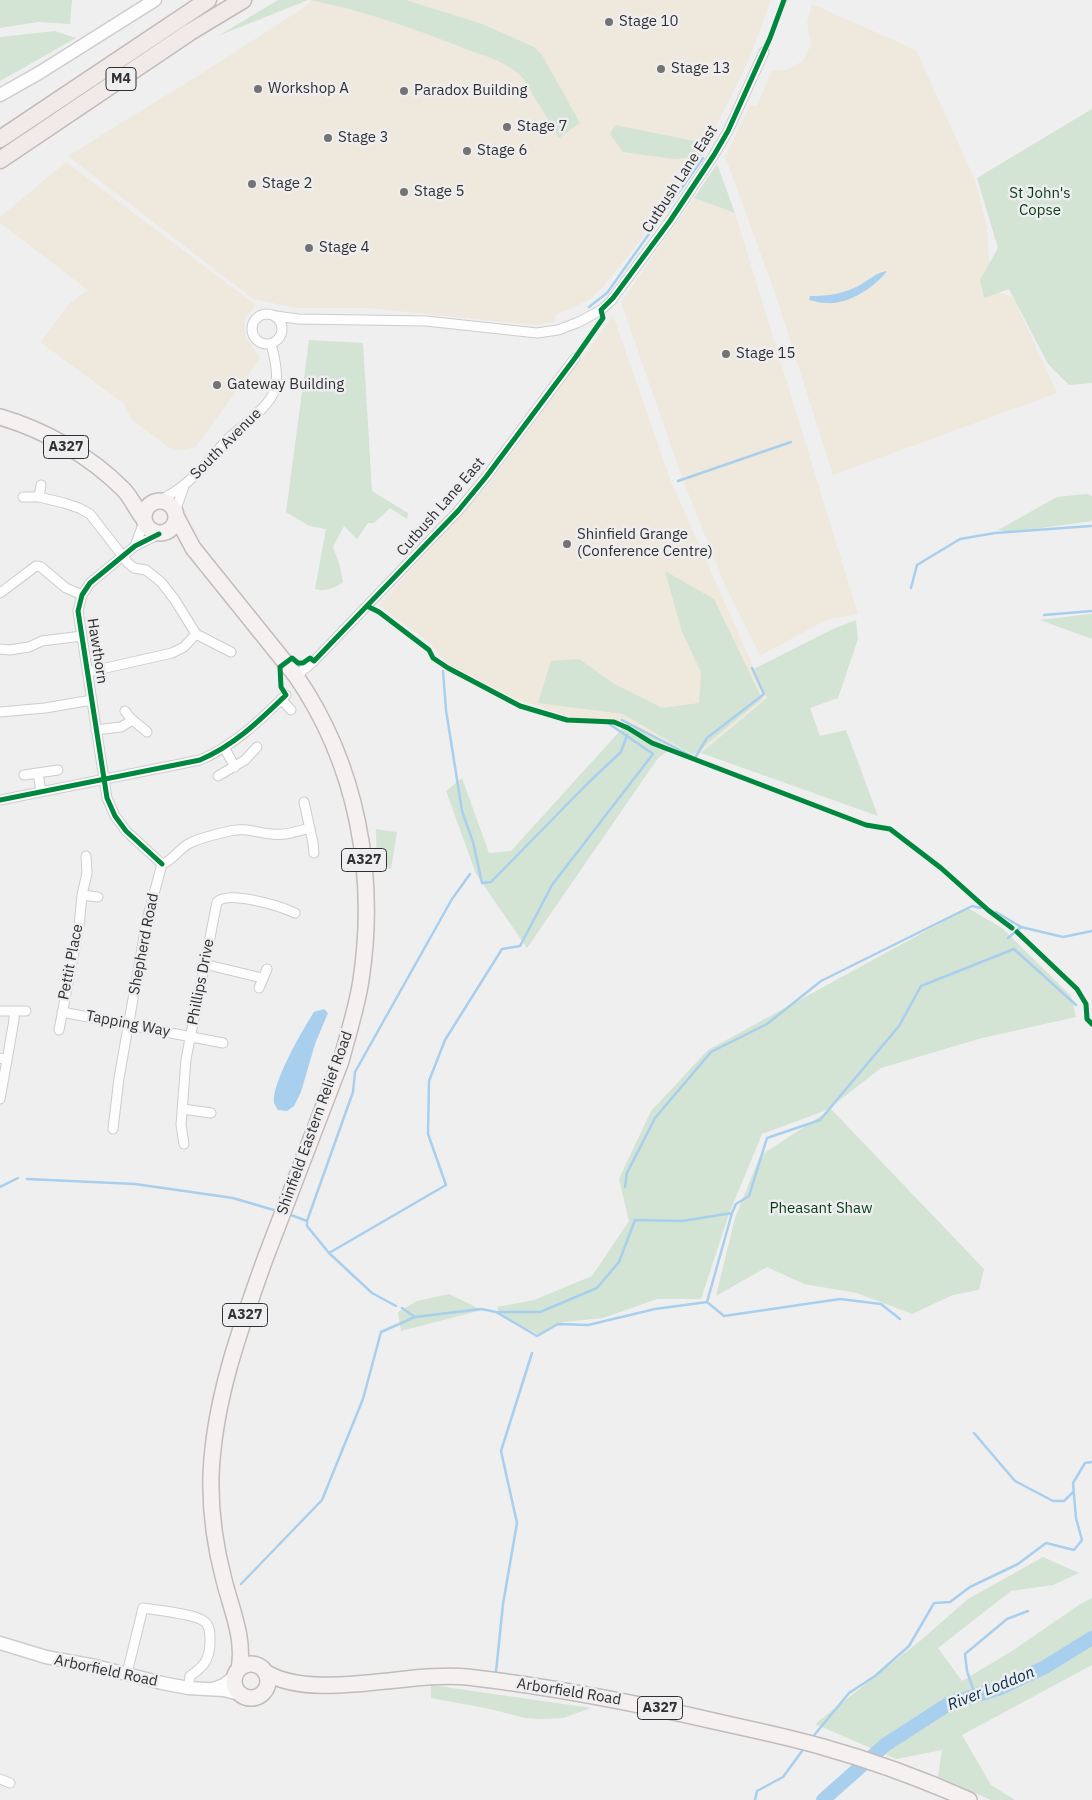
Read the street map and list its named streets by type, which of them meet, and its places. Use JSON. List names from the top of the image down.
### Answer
{
  "streets": {
    "highway": ["M4"],
    "main road": ["A327", "Shinfield Eastern Relief Road", "Arborfield Road"],
    "street": [
      "Cutbush Lane East",
      "South Avenue",
      "Hawthorn",
      "Shepherd Road",
      "Pettit Place",
      "Phillips Drive",
      "Tapping Way"
    ]
  },
  "crossings": [
    ["Cutbush Lane East", "South Avenue"],
    ["Cutbush Lane East", "Shinfield Eastern Relief Road"],
    ["South Avenue", "A327"],
    ["South Avenue", "Shinfield Eastern Relief Road"],
    ["A327", "Shinfield Eastern Relief Road"],
    ["A327", "Arborfield Road"],
    ["Shepherd Road", "Tapping Way"],
    ["Pettit Place", "Tapping Way"],
    ["Phillips Drive", "Tapping Way"],
    ["Shinfield Eastern Relief Road", "Arborfield Road"]
  ],
  "water": ["River Loddon"],
  "parks": ["St John's Copse", "Pheasant Shaw"],
  "places": [
    "Stage 10",
    "Stage 13",
    "Workshop A",
    "Paradox Building",
    "Stage 7",
    "Stage 3",
    "Stage 6",
    "Stage 2",
    "Stage 5",
    "Stage 4",
    "Stage 15",
    "Gateway Building",
    "Shinfield Grange (Conference Centre)"
  ]
}
